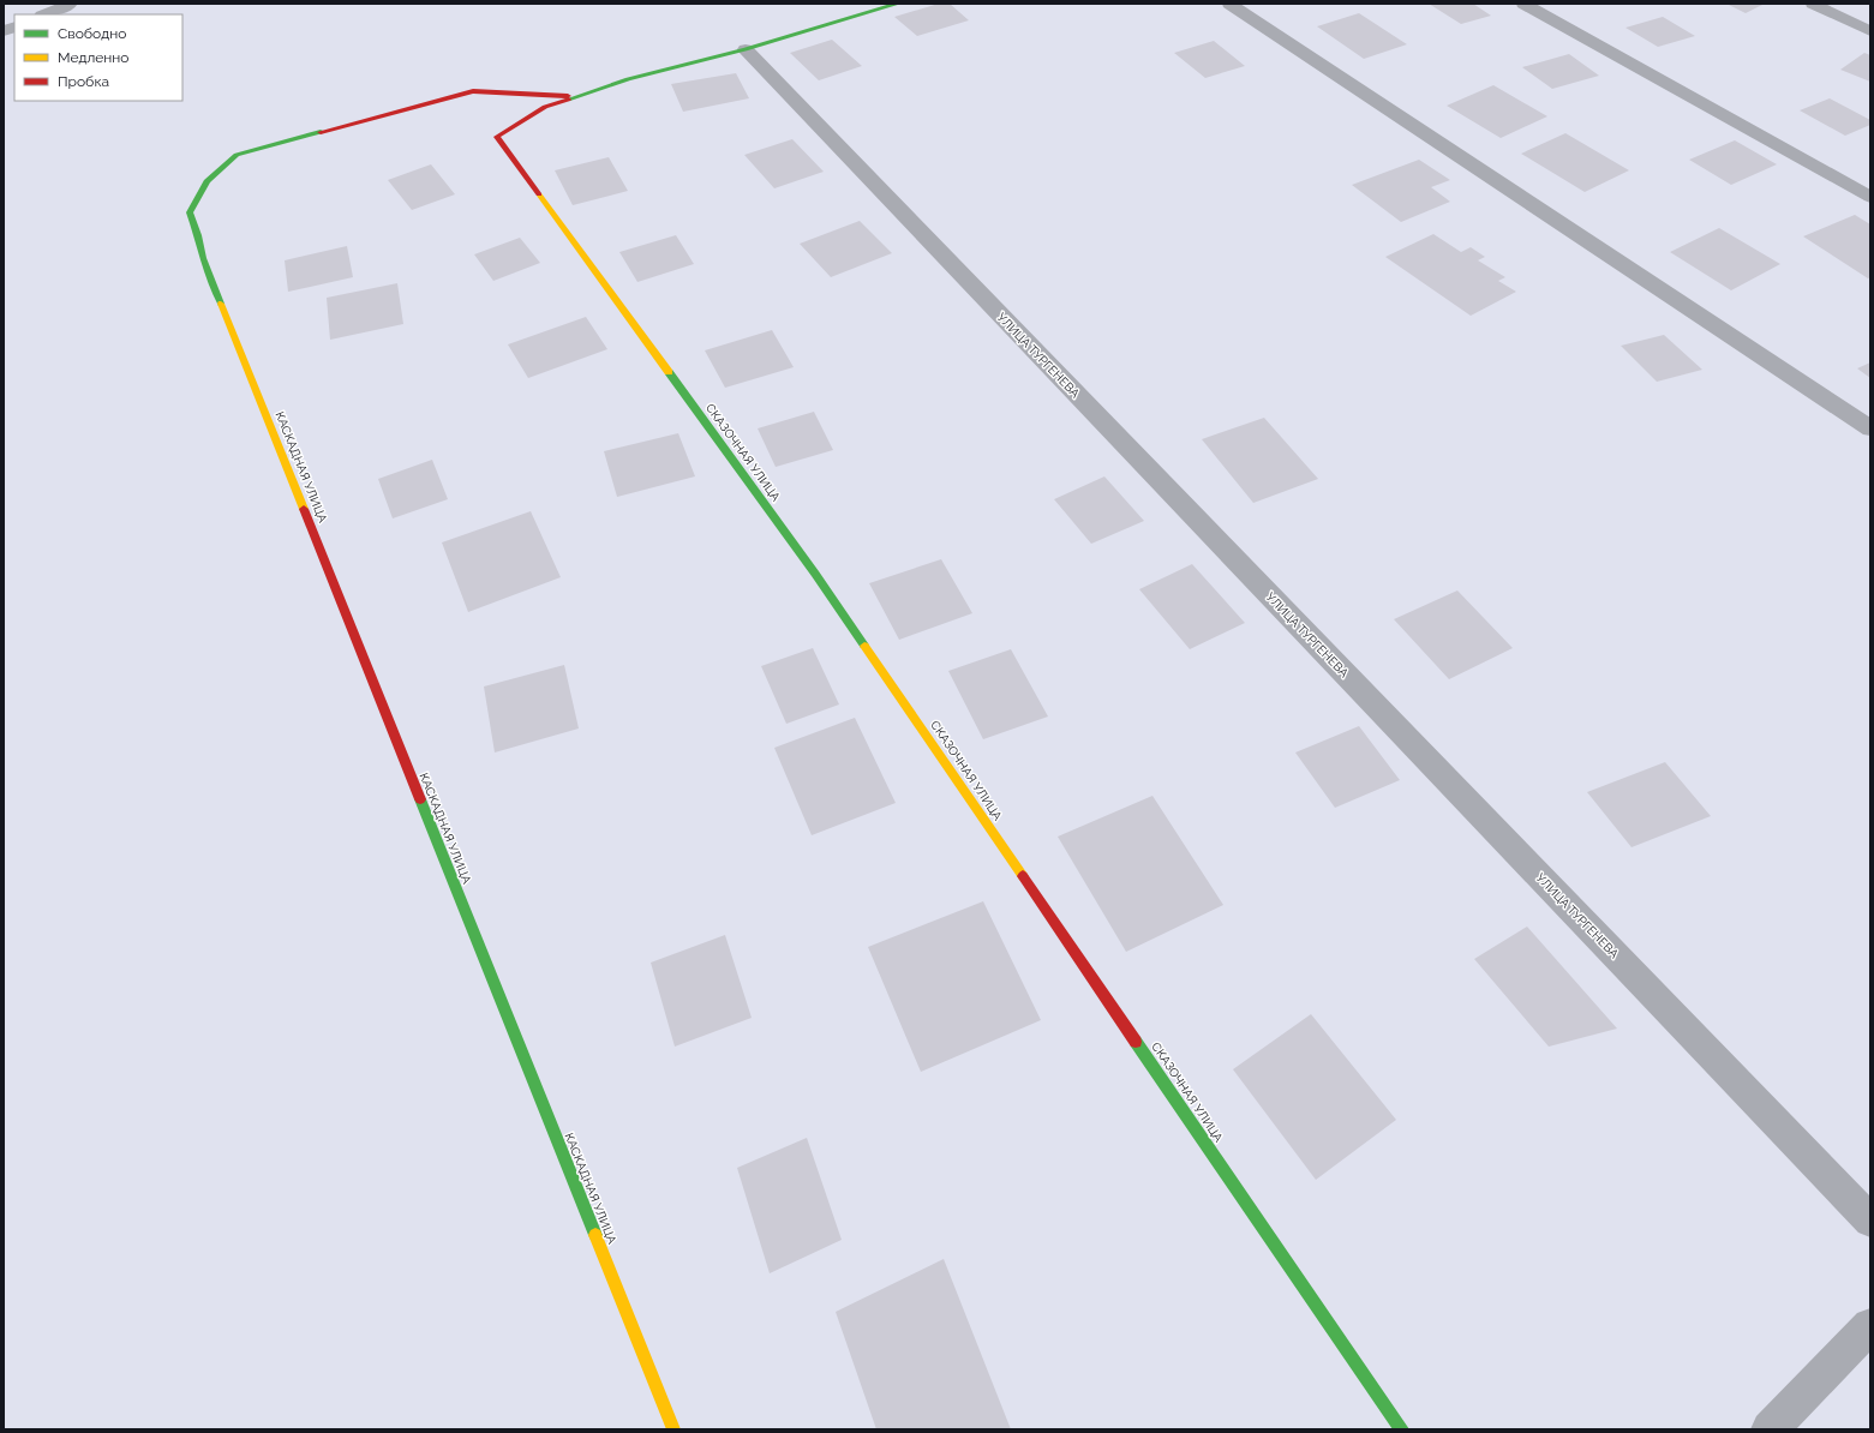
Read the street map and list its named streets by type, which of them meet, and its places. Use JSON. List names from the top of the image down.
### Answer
{
  "streets": {
    "street": ["УЛИЦА ТУРГЕНЕВА", "СКАЗОЧНАЯ УЛИЦА", "КАСКАДНАЯ УЛИЦА"]
  },
  "crossings": [
    ["СКАЗОЧНАЯ УЛИЦА", "КАСКАДНАЯ УЛИЦА"]
  ],
  "legend": ["Свободно", "Медленно", "Пробка"]
}
